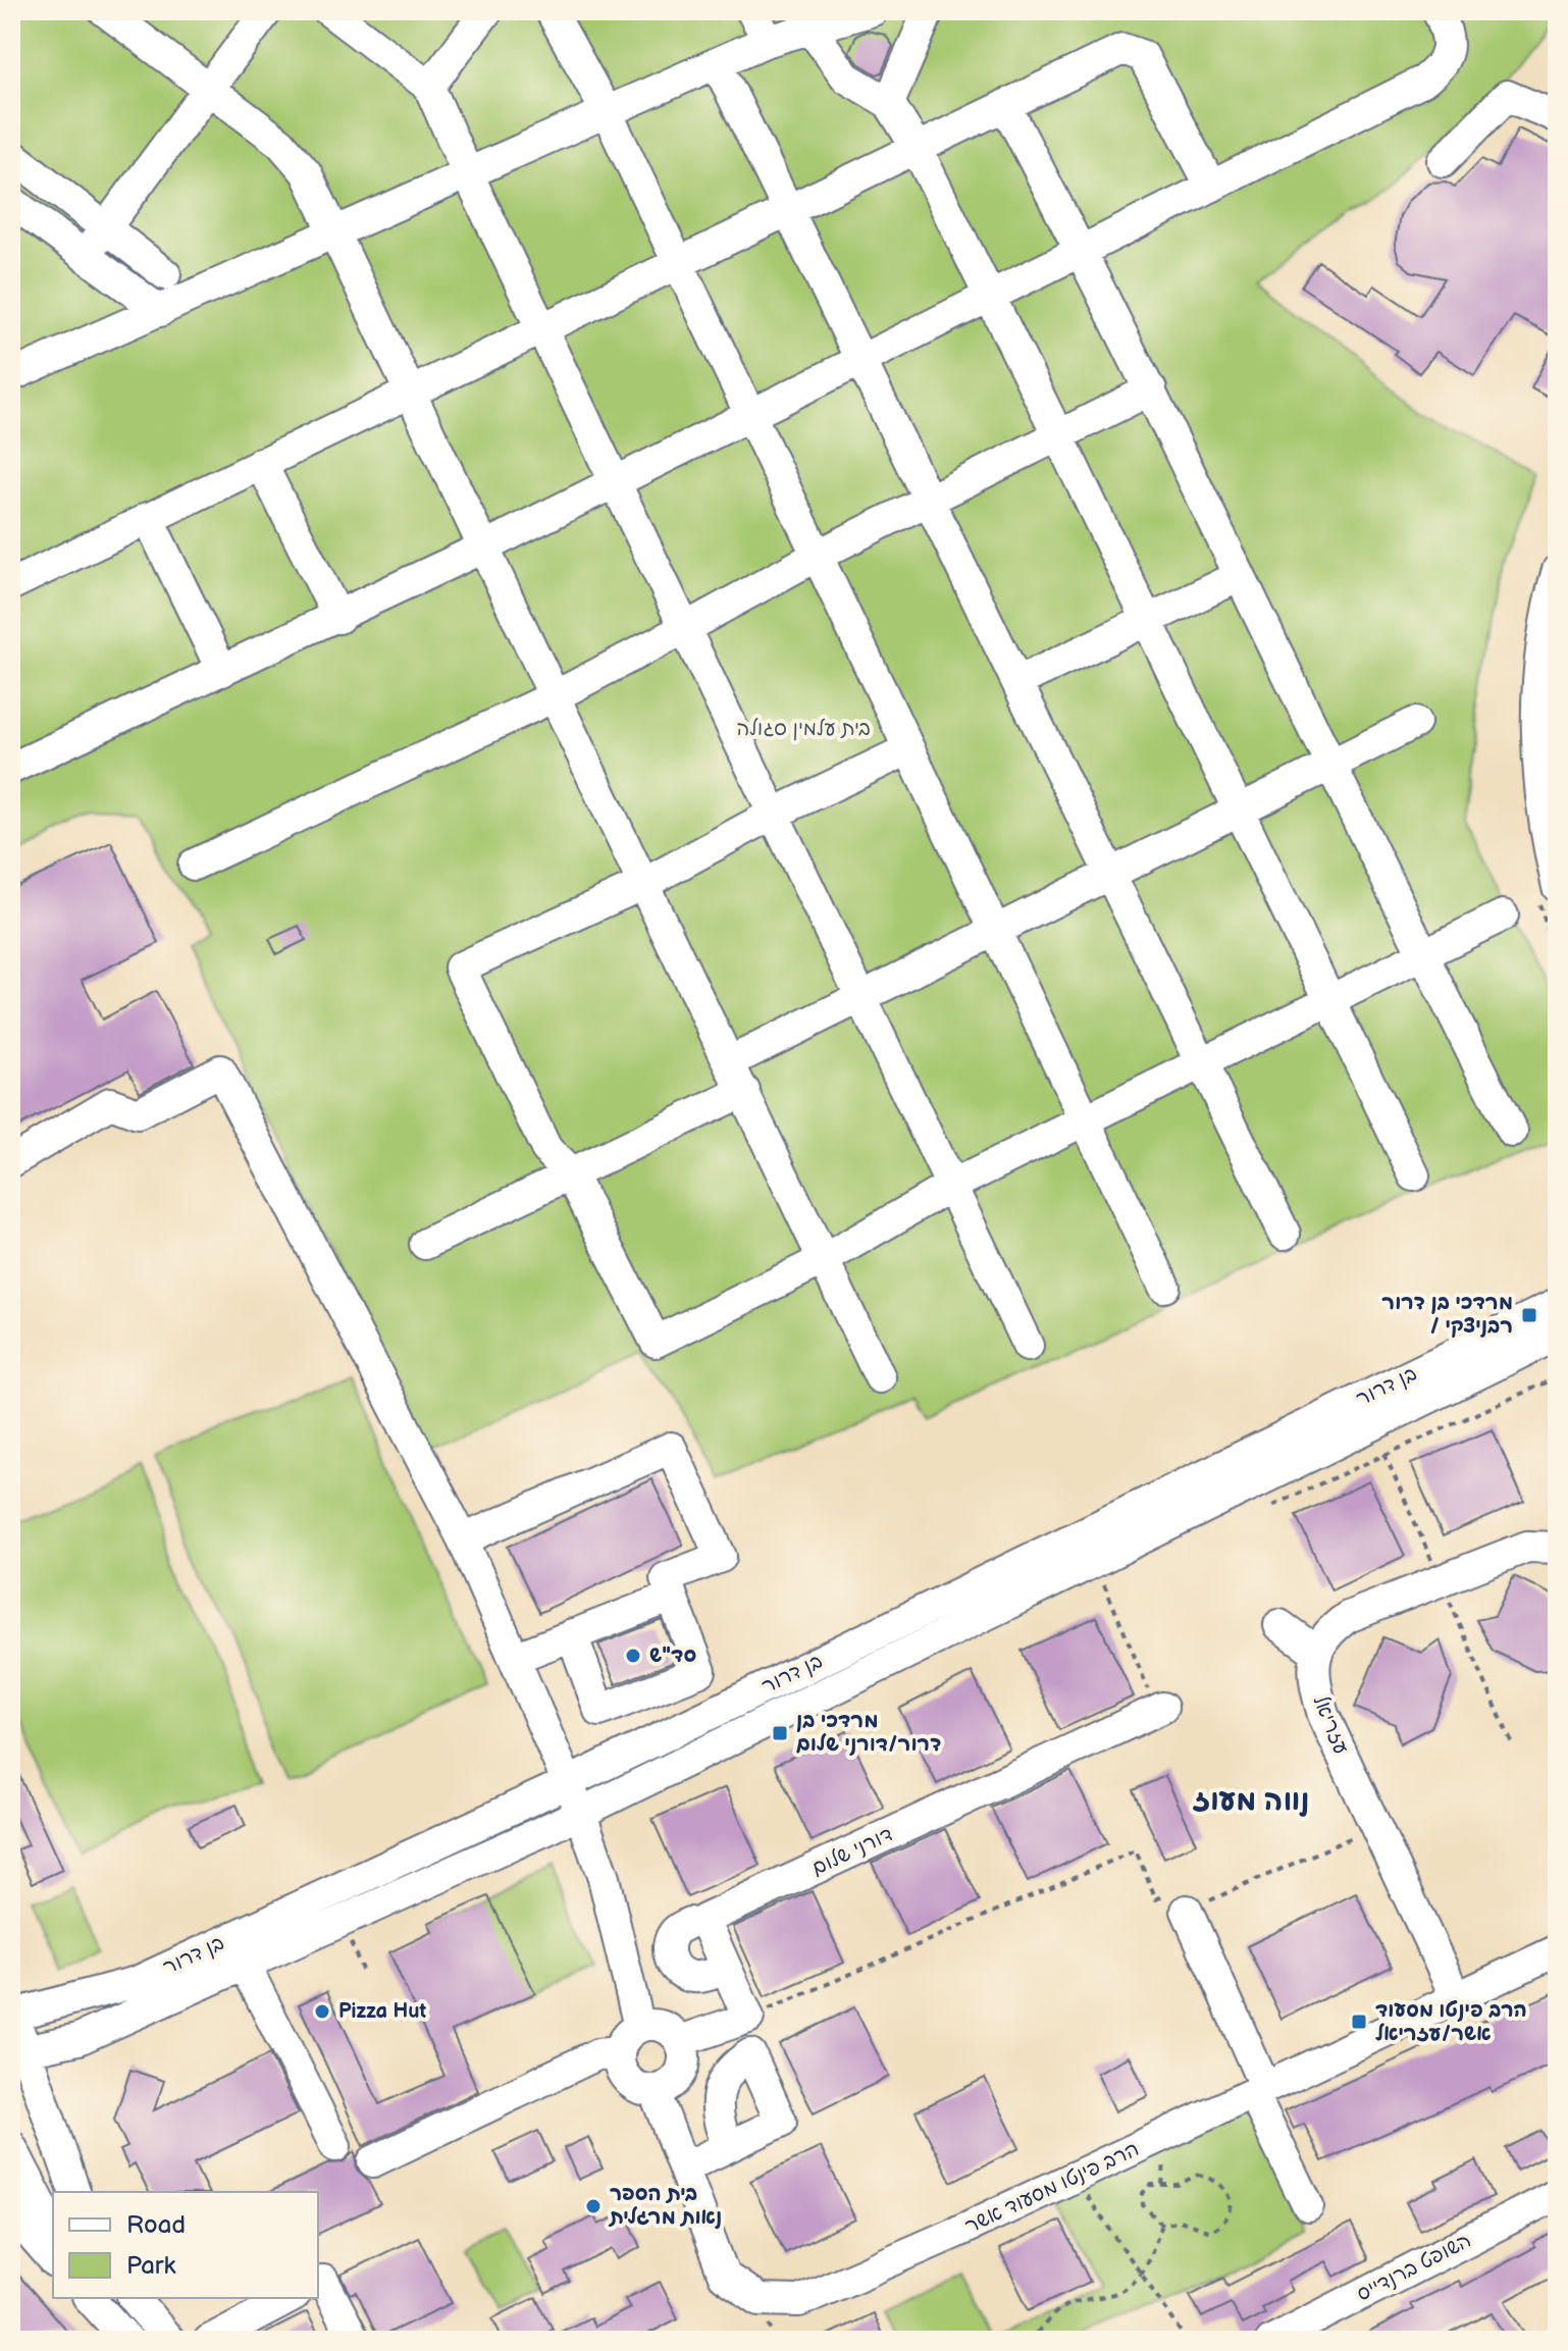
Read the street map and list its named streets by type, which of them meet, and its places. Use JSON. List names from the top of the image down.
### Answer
{
  "streets": {
    "street": [
      "בן דרור",
      "עזריאל",
      "דורני שלום",
      "הרב פינטו מסעוד אשר",
      "השופט ברנדייס"
    ]
  },
  "crossings": [
    ["עזריאל", "הרב פינטו מסעוד אשר"]
  ],
  "districts": ["נווה מעוז"],
  "parks": ["בית עלמין סגולה"],
  "places": {
    "transit": ["מרדכי בן דרור / רבניצקי", "מרדכי בן דרור/דורני שלום", "הרב פינטו מסעוד אשר/עזריאל"],
    "other": ["סד\"ש", "Pizza Hut", "בית הספר נאות מרגלית"]
  },
  "legend": ["Road", "Park"]
}
